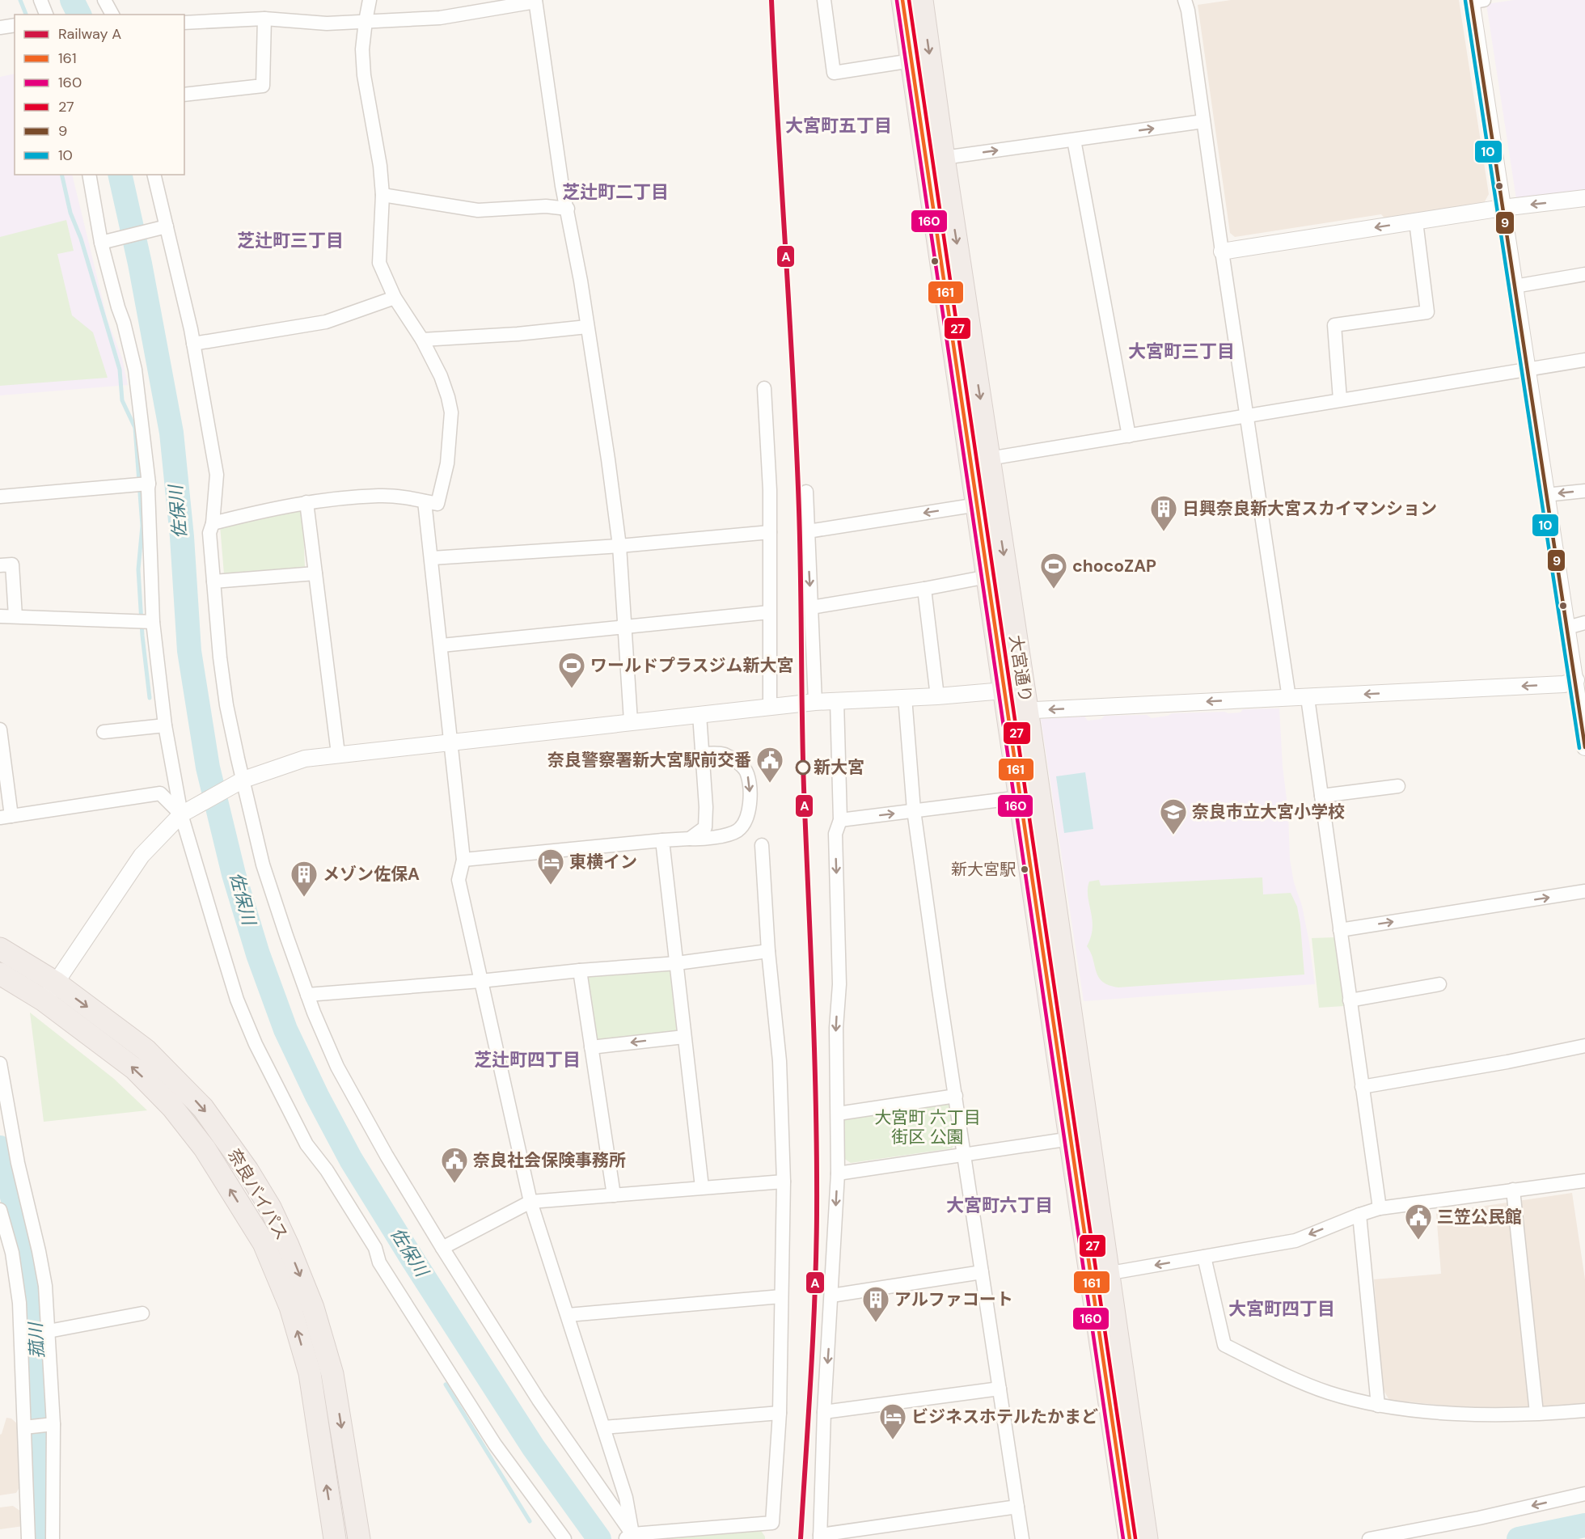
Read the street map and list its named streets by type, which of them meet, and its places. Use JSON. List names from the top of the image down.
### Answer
{
  "streets": {
    "highway": ["大宮通り", "奈良バイパス"]
  },
  "districts": [
    "大宮町五丁目",
    "芝辻町二丁目",
    "芝辻町三丁目",
    "大宮町三丁目",
    "芝辻町四丁目",
    "大宮町六丁目",
    "大宮町四丁目"
  ],
  "water": ["佐保川", "菰川"],
  "parks": ["大宮町 六丁目 街区 公園"],
  "places": {
    "building": ["日興奈良新大宮スカイマンション", "メゾン佐保A", "アルファコート"],
    "sports": ["chocoZAP", "ワールドプラスジム新大宮"],
    "other": ["新大宮", "新大宮駅"],
    "public building": ["奈良警察署新大宮駅前交番", "奈良社会保険事務所", "三笠公民館"],
    "school or university": ["奈良市立大宮小学校"],
    "hotel": ["東横イン", "ビジネスホテルたかまど"]
  },
  "lines": [
    "rail line A",
    "transit line 161",
    "transit line 27",
    "transit line 9",
    "transit line 160",
    "transit line 10"
  ],
  "legend": [
    "Railway A",
    "161",
    "160",
    "27",
    "9",
    "10"
  ]
}
